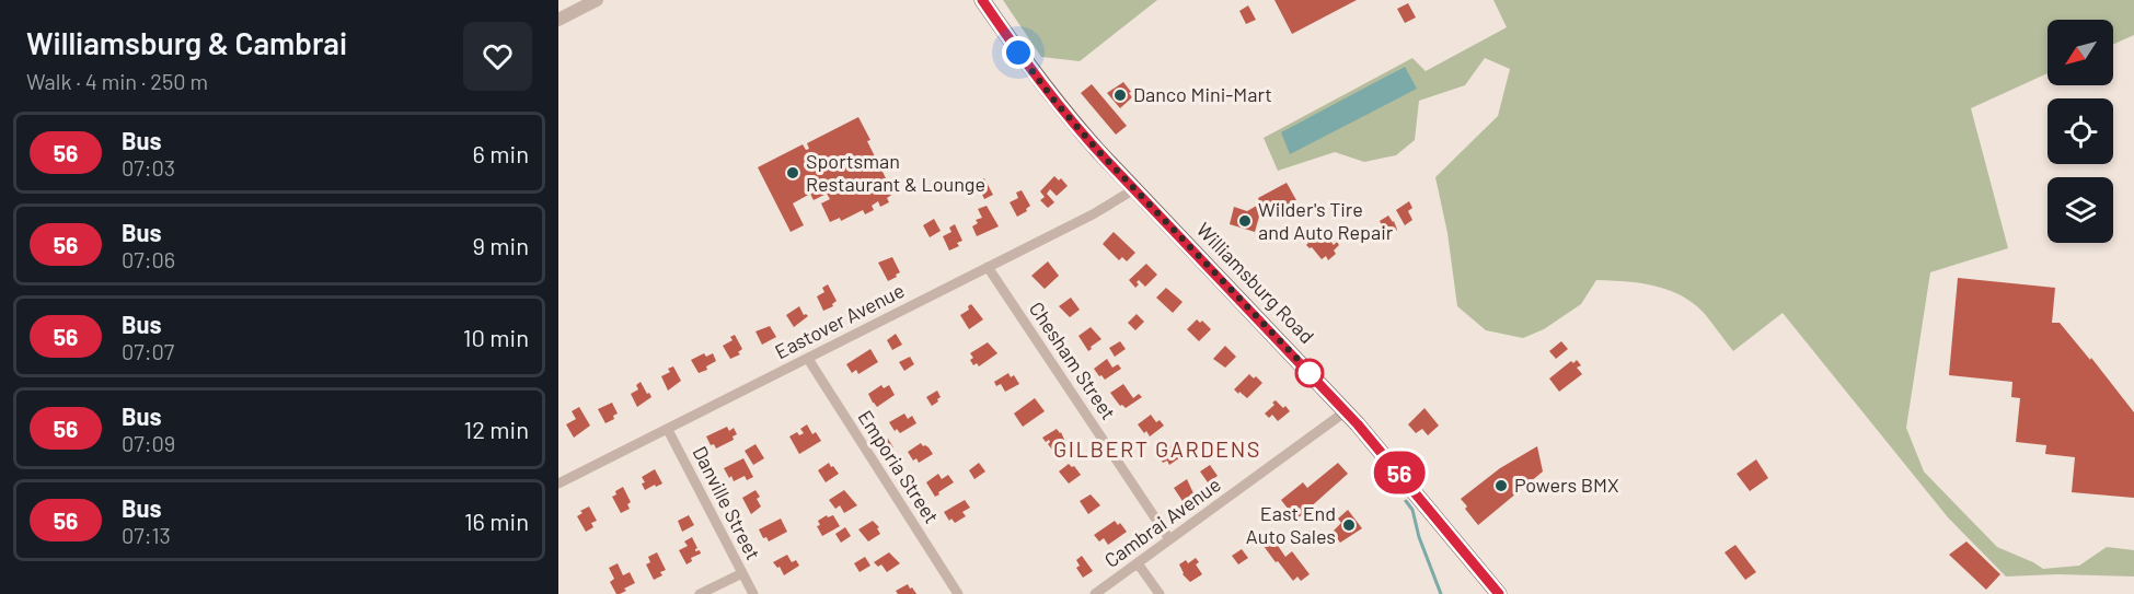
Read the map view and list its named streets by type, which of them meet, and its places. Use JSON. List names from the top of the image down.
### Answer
{
  "streets": {
    "main road": ["Williamsburg Road"],
    "street": [
      "Eastover Avenue",
      "Chesham Street",
      "Emporia Street",
      "Danville Street",
      "Cambrai Avenue"
    ]
  },
  "crossings": [
    ["Williamsburg Road", "Eastover Avenue"],
    ["Williamsburg Road", "Cambrai Avenue"],
    ["Eastover Avenue", "Chesham Street"],
    ["Eastover Avenue", "Emporia Street"],
    ["Eastover Avenue", "Danville Street"],
    ["Chesham Street", "Cambrai Avenue"]
  ],
  "districts": ["GILBERT GARDENS"],
  "places": [
    "Danco Mini-Mart",
    "Sportsman Restaurant & Lounge",
    "Wilder's Tire and Auto Repair",
    "Powers BMX",
    "East End Auto Sales"
  ],
  "lines": ["bus line 56"],
  "north": "bottom left",
  "page": {
    "heading": ["Williamsburg & Cambrai", "Walk · 4 min · 250 m"],
    "on_map": "56",
    "list": [
      {
        "mark": "56",
        "name": "Bus",
        "note": "07:03",
        "value": "6 min"
      },
      {
        "mark": "56",
        "name": "Bus",
        "note": "07:06",
        "value": "9 min"
      },
      {
        "mark": "56",
        "name": "Bus",
        "note": "07:07",
        "value": "10 min"
      },
      {
        "mark": "56",
        "name": "Bus",
        "note": "07:09",
        "value": "12 min"
      },
      {
        "mark": "56",
        "name": "Bus",
        "note": "07:13",
        "value": "16 min"
      }
    ]
  }
}
